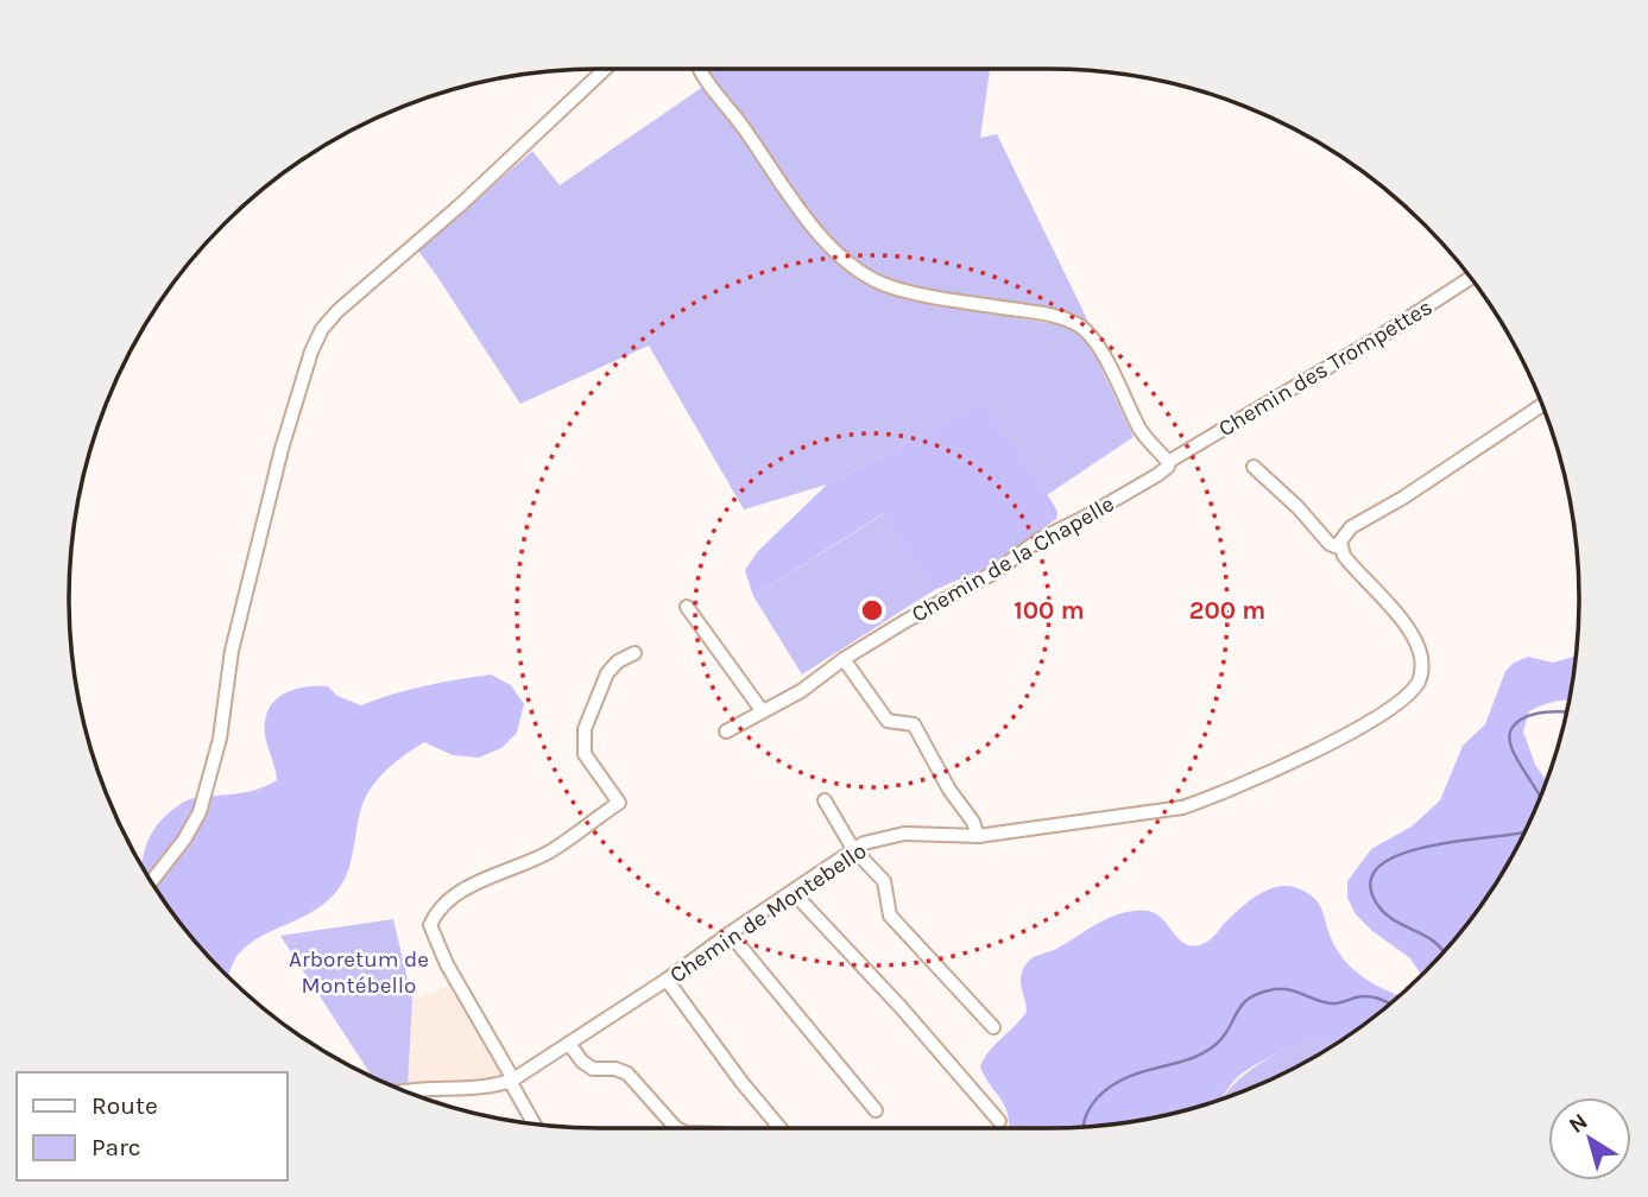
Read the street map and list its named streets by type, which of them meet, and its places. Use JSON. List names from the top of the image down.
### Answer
{
  "streets": {
    "street": ["Chemin des Trompettes", "Chemin de la Chapelle", "Chemin de Montebello"]
  },
  "crossings": [
    ["Chemin des Trompettes", "Chemin de la Chapelle"]
  ],
  "parks": ["Arboretum de Montébello"],
  "legend": ["Route", "Parc"],
  "north": "top left",
  "rings": ["100 m", "200 m"]
}
